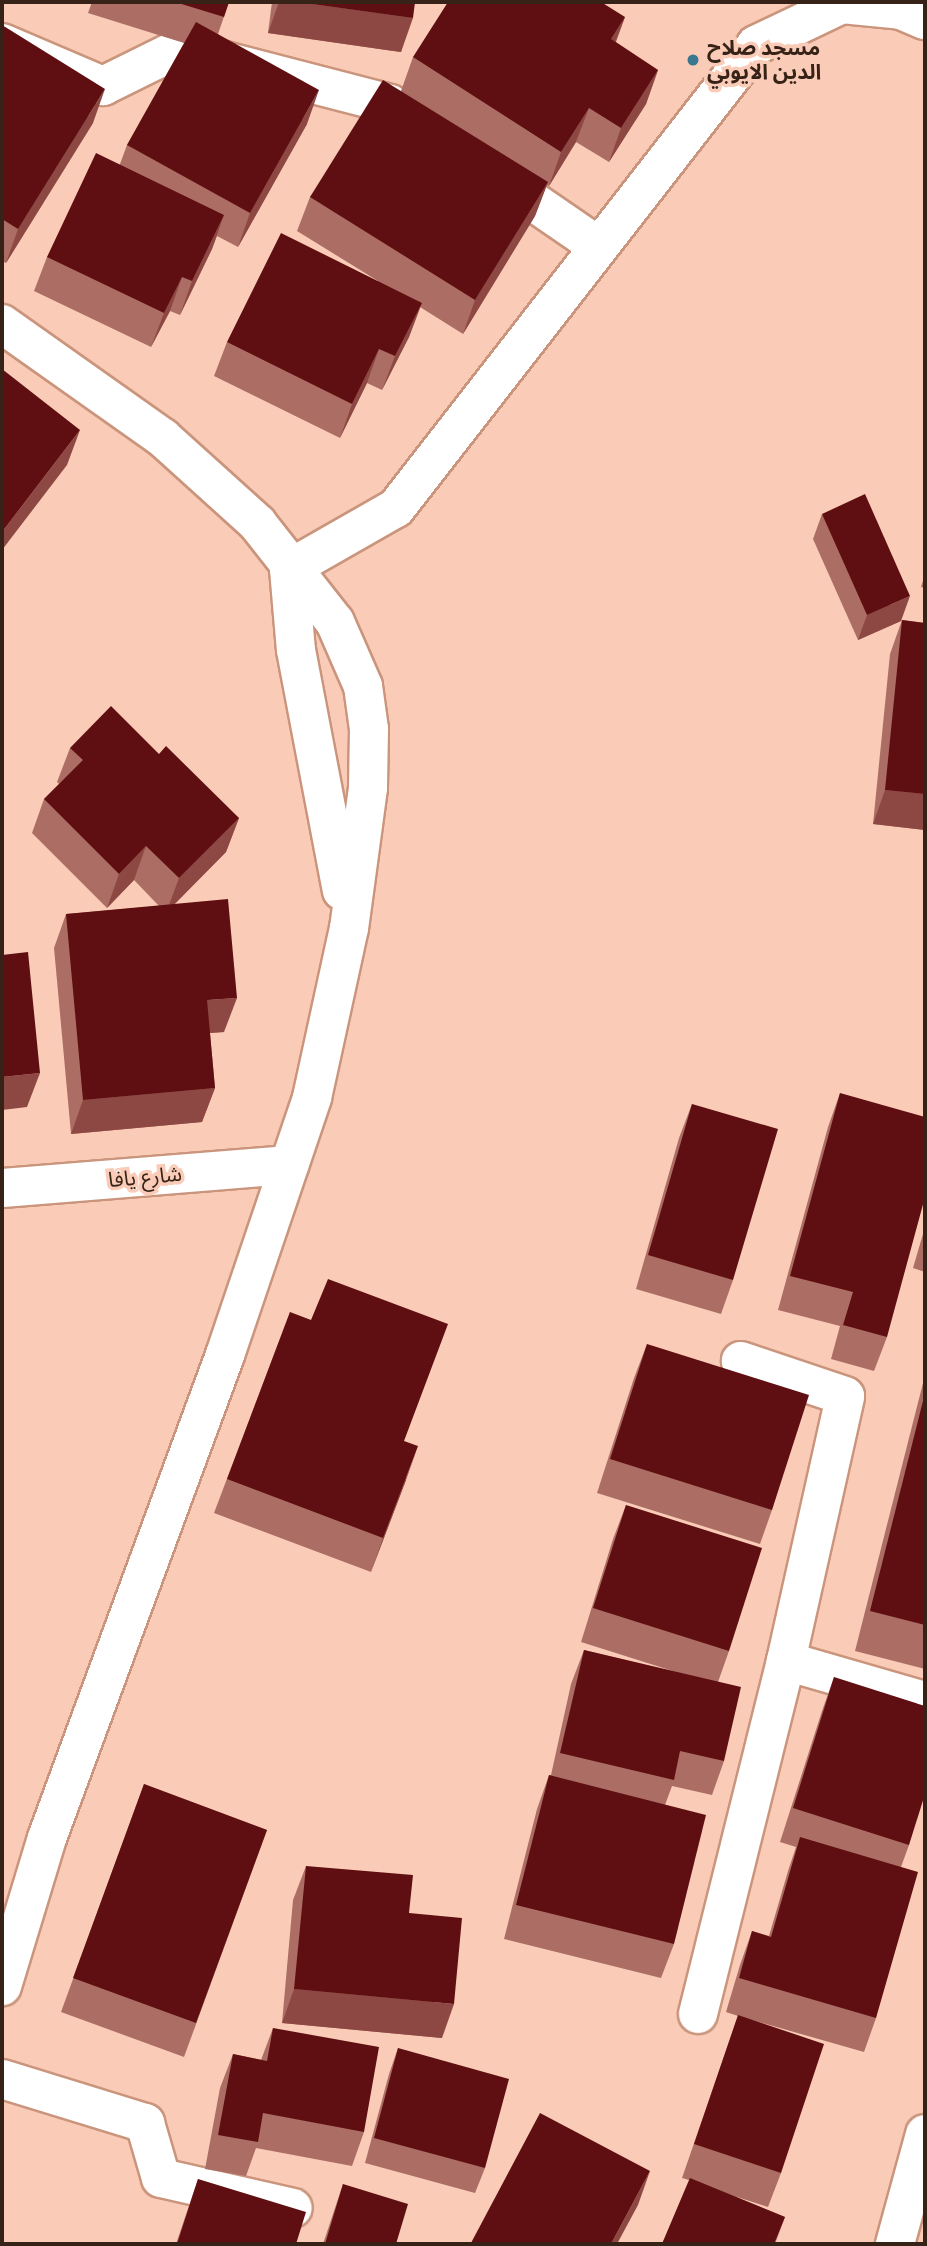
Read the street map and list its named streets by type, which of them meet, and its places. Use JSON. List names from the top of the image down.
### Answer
{
  "streets": {
    "street": ["شارع يافا"]
  },
  "places": ["مسجد صلاح الدين الايوبي"]
}
